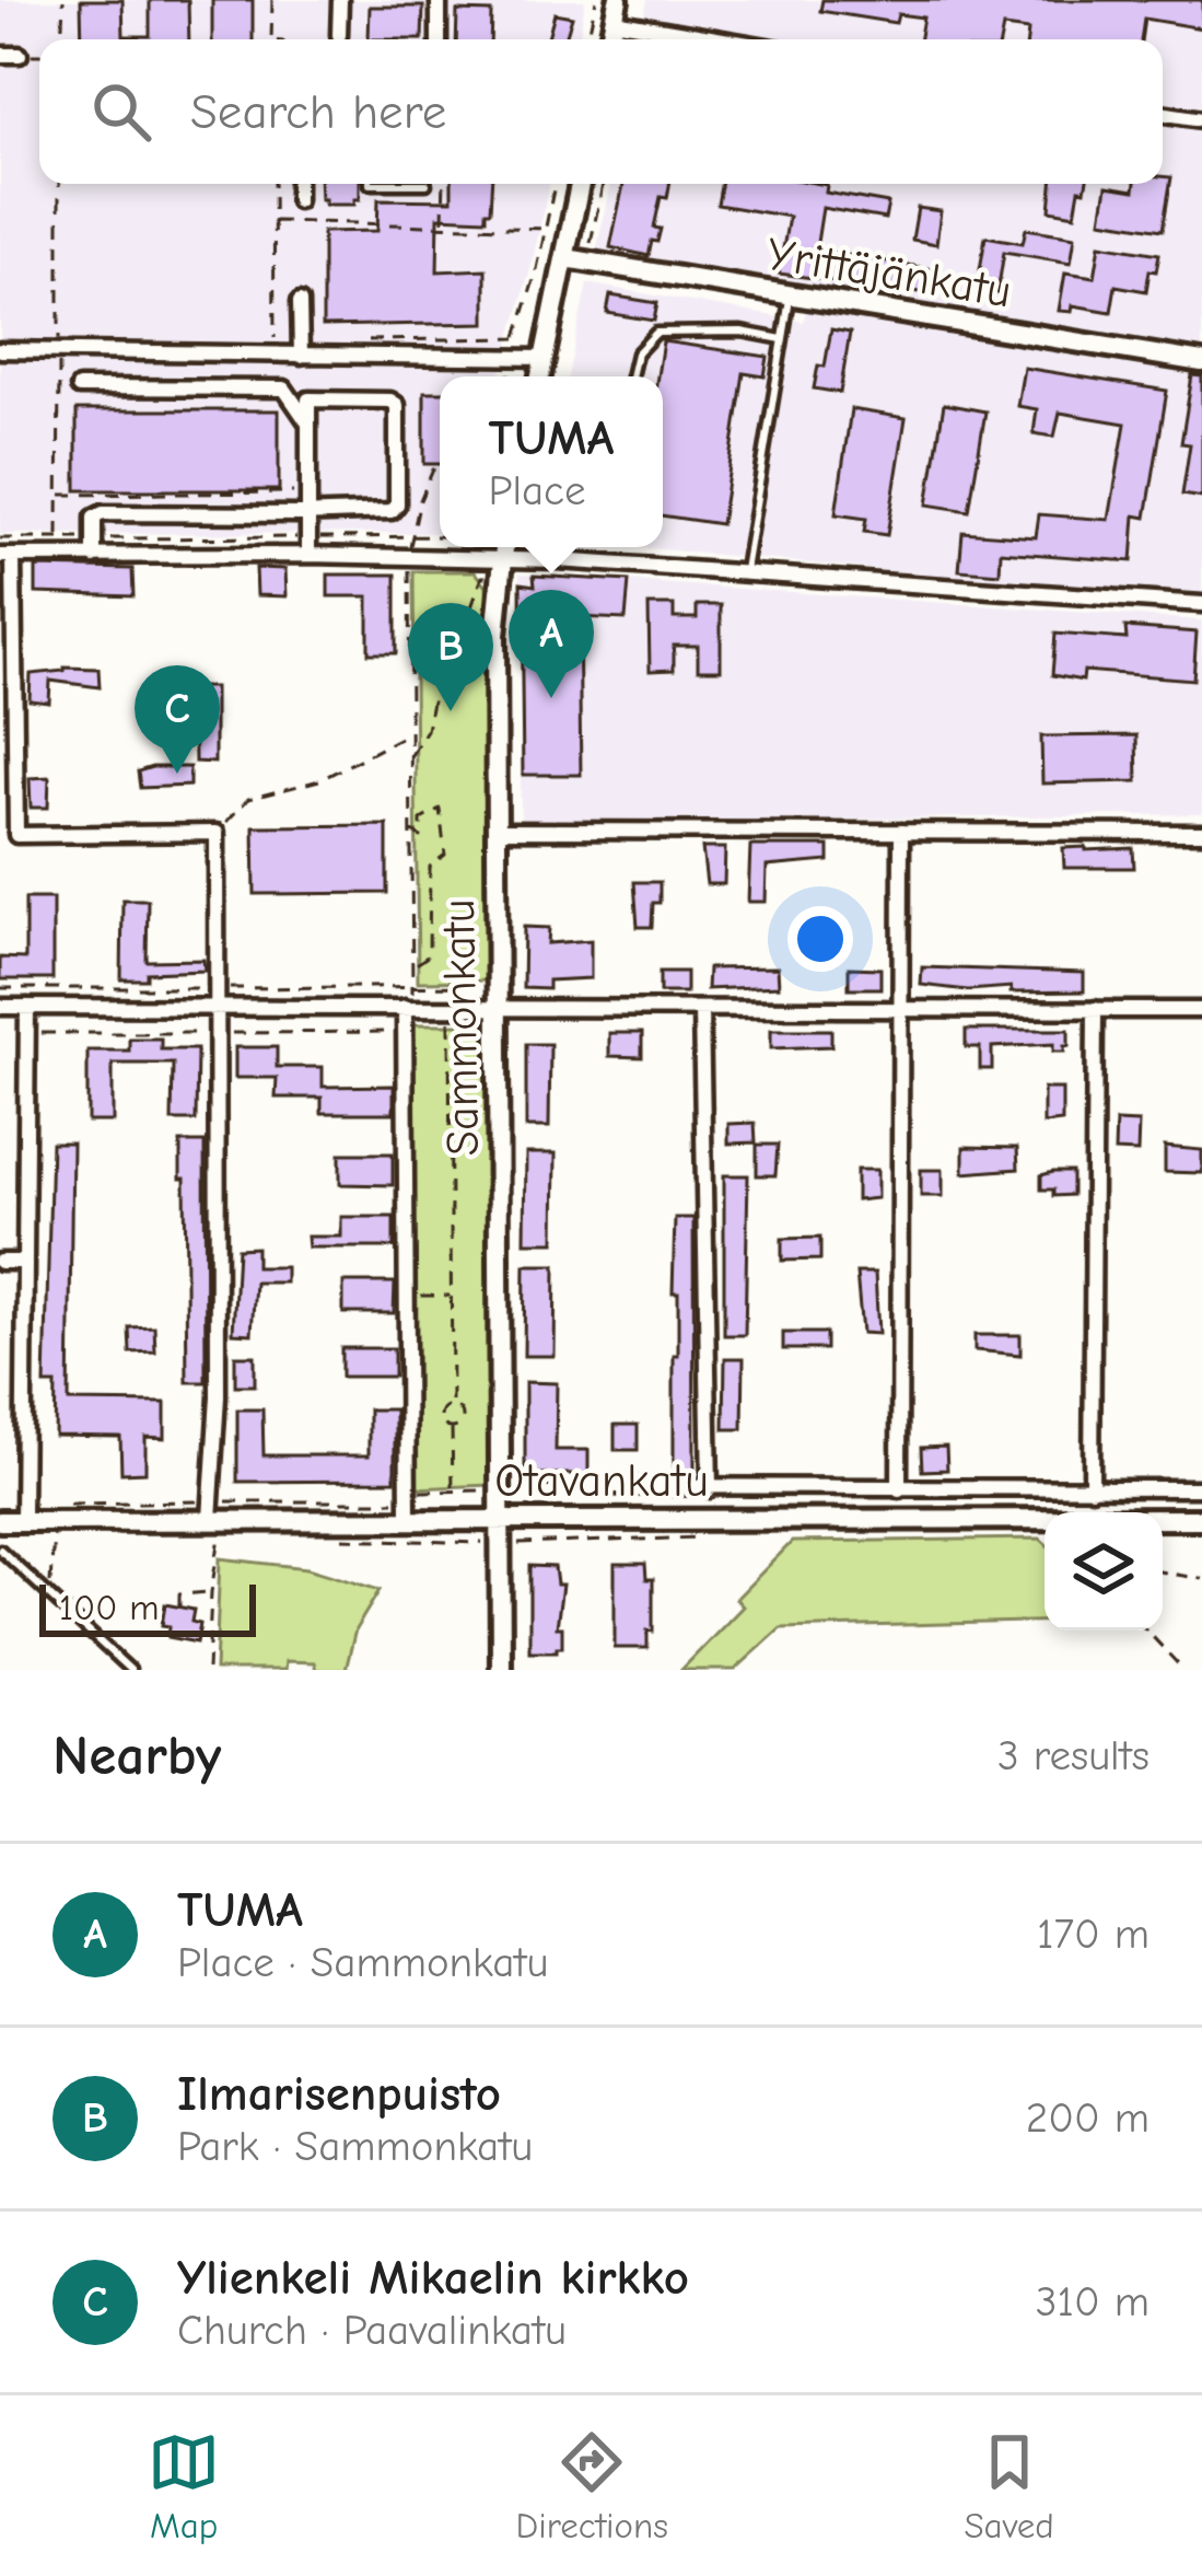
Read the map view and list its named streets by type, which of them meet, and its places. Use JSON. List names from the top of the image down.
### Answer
{
  "streets": {
    "street": ["Yrittäjänkatu", "Sammonkatu", "Otavankatu"]
  },
  "crossings": [
    ["Sammonkatu", "Otavankatu"]
  ],
  "scale_bar": "100 m",
  "page": {
    "search": "Search here",
    "popup": ["TUMA", "Place"],
    "pins": ["A", "B", "C"],
    "scale": "100 m",
    "heading": ["Nearby", "3 results"],
    "list": [
      {
        "mark": "A",
        "name": "TUMA",
        "note": "Place · Sammonkatu",
        "value": "170 m"
      },
      {
        "mark": "B",
        "name": "Ilmarisenpuisto",
        "note": "Park · Sammonkatu",
        "value": "200 m"
      },
      {
        "mark": "C",
        "name": "Ylienkeli Mikaelin kirkko",
        "note": "Church · Paavalinkatu",
        "value": "310 m"
      }
    ],
    "nav": ["Map", "Directions", "Saved"]
  }
}
